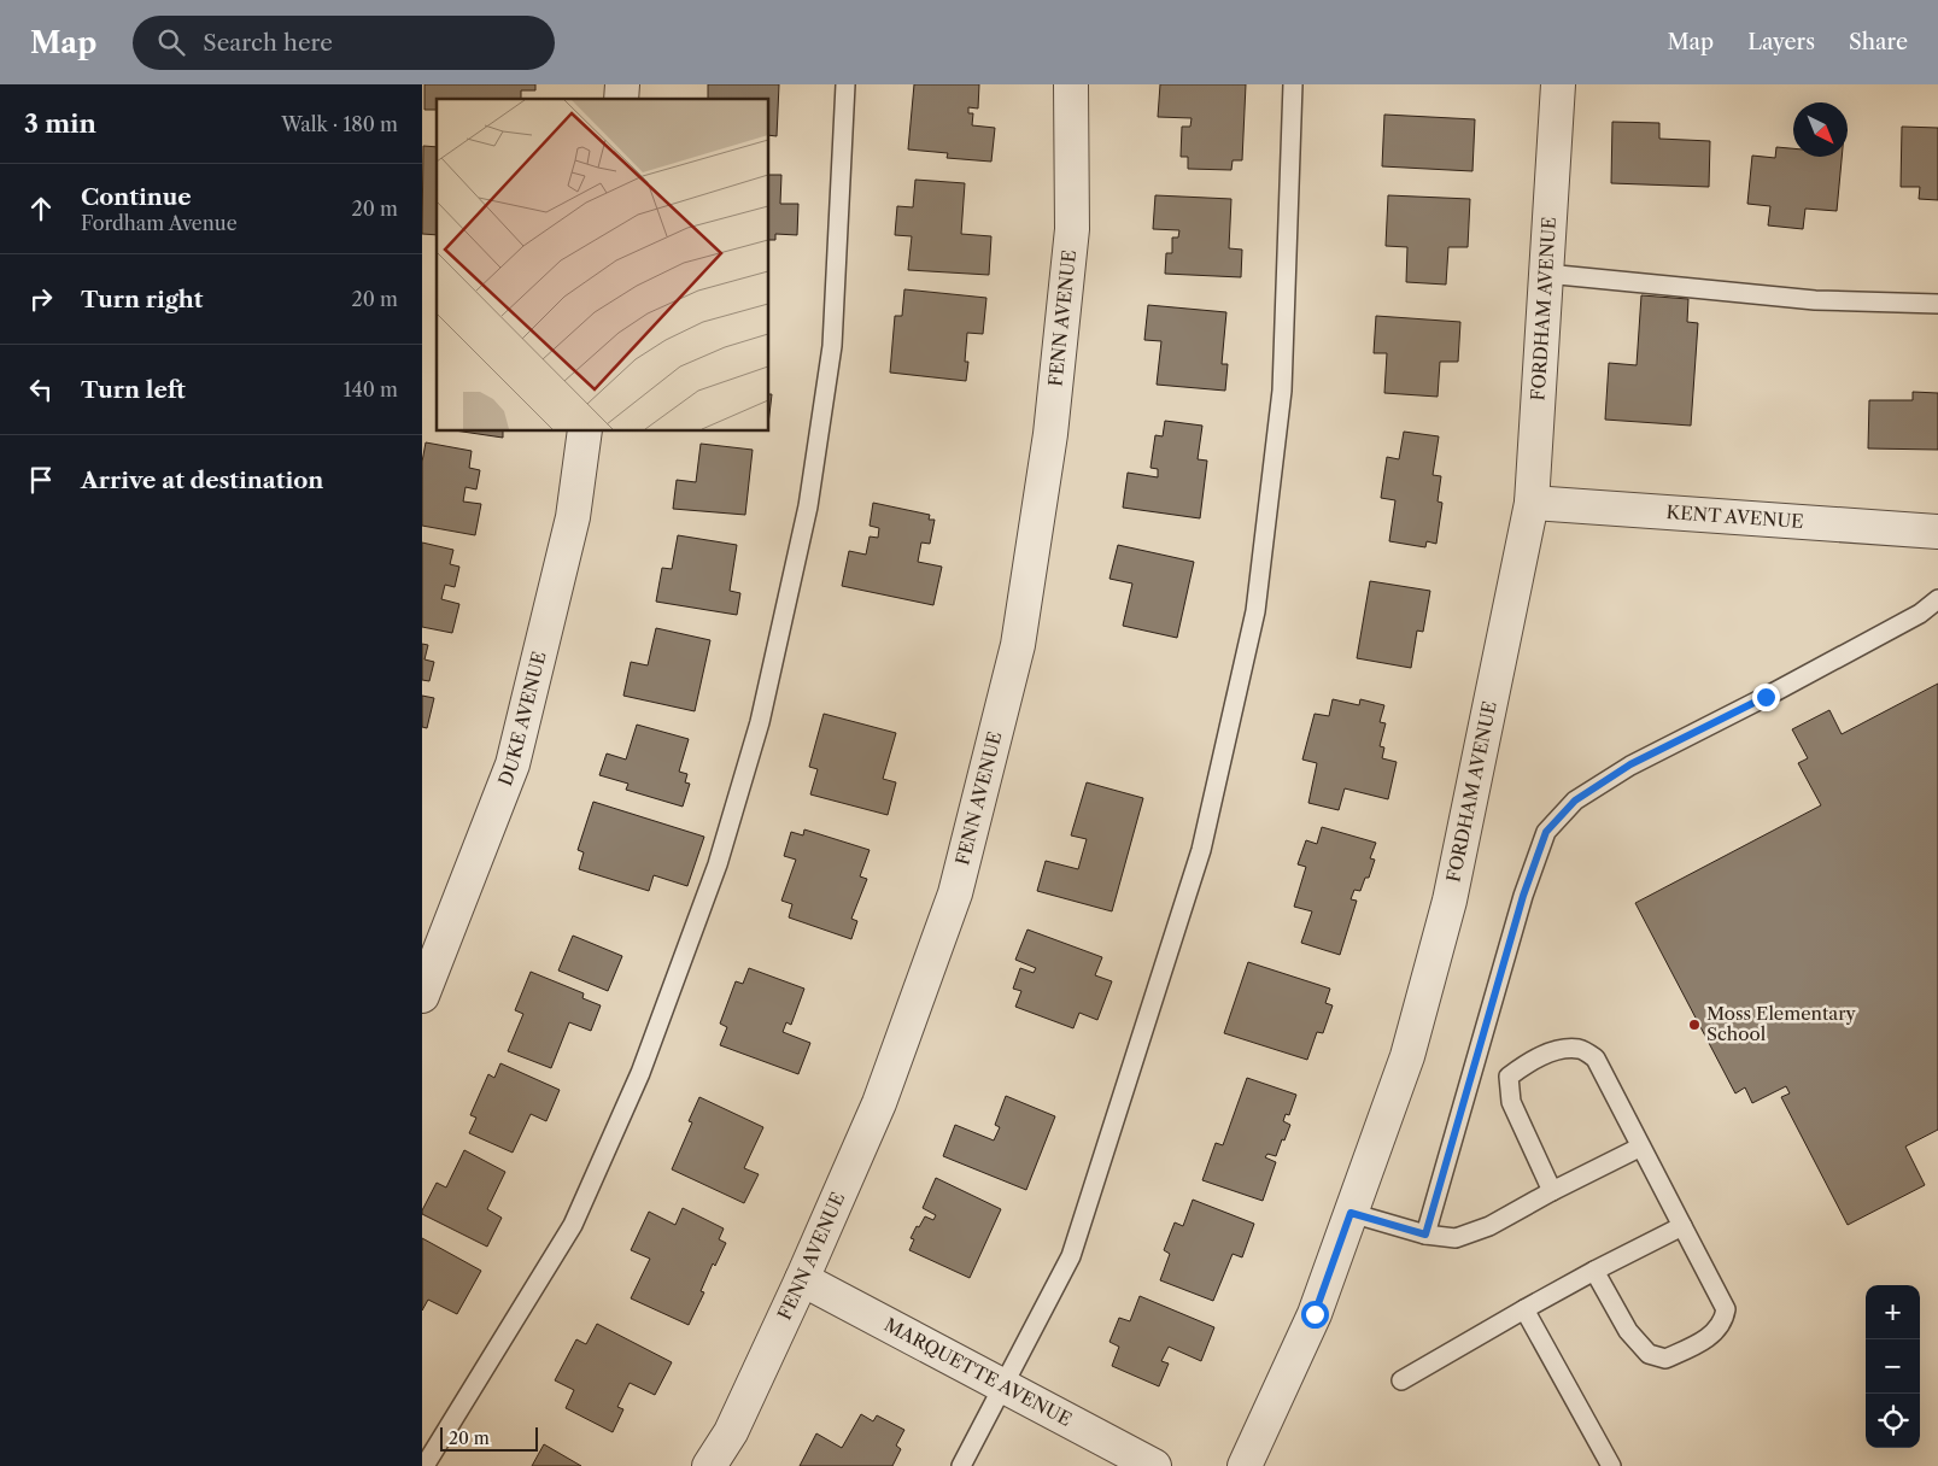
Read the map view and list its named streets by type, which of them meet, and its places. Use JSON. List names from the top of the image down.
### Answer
{
  "streets": {
    "street": [
      "FORDHAM AVENUE",
      "FENN AVENUE",
      "KENT AVENUE",
      "DUKE AVENUE",
      "MARQUETTE AVENUE"
    ]
  },
  "crossings": [
    ["FORDHAM AVENUE", "KENT AVENUE"],
    ["FENN AVENUE", "MARQUETTE AVENUE"]
  ],
  "places": ["Moss Elementary School"],
  "scale_bar": "20 m",
  "north": "bottom right",
  "page": {
    "header": "Map",
    "search": "Search here",
    "nav": ["Map", "Layers", "Share"],
    "heading": ["3 min", "Walk · 180 m"],
    "list": [
      ["Continue", "Fordham Avenue", "20 m"],
      ["Turn right", "20 m"],
      ["Turn left", "140 m"],
      "Arrive at destination"
    ],
    "map_buttons": ["+", "−"],
    "scale": "20 m"
  }
}
